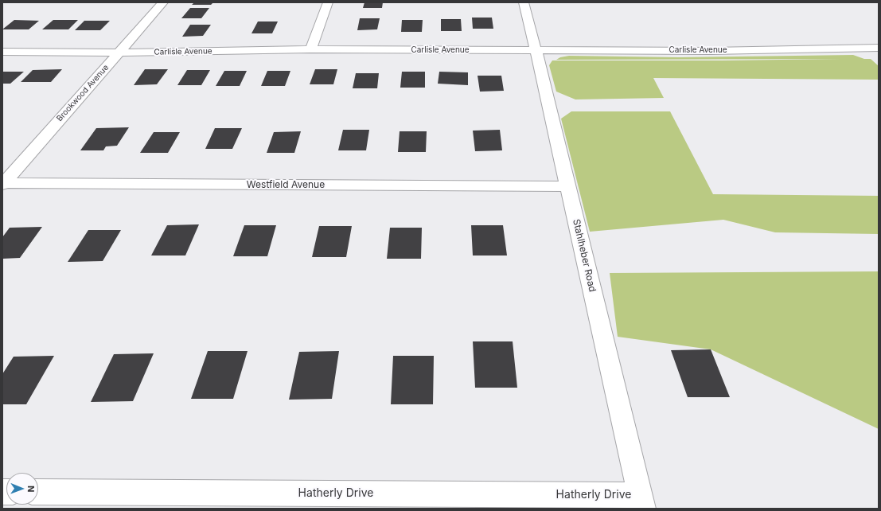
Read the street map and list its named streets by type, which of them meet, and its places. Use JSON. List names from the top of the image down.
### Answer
{
  "streets": {
    "street": [
      "Carlisle Avenue",
      "Brookwood Avenue",
      "Westfield Avenue",
      "Stahlheber Road",
      "Hatherly Drive"
    ]
  },
  "crossings": [
    ["Carlisle Avenue", "Brookwood Avenue"],
    ["Carlisle Avenue", "Stahlheber Road"],
    ["Brookwood Avenue", "Westfield Avenue"],
    ["Westfield Avenue", "Stahlheber Road"],
    ["Stahlheber Road", "Hatherly Drive"]
  ],
  "north": "right"
}
